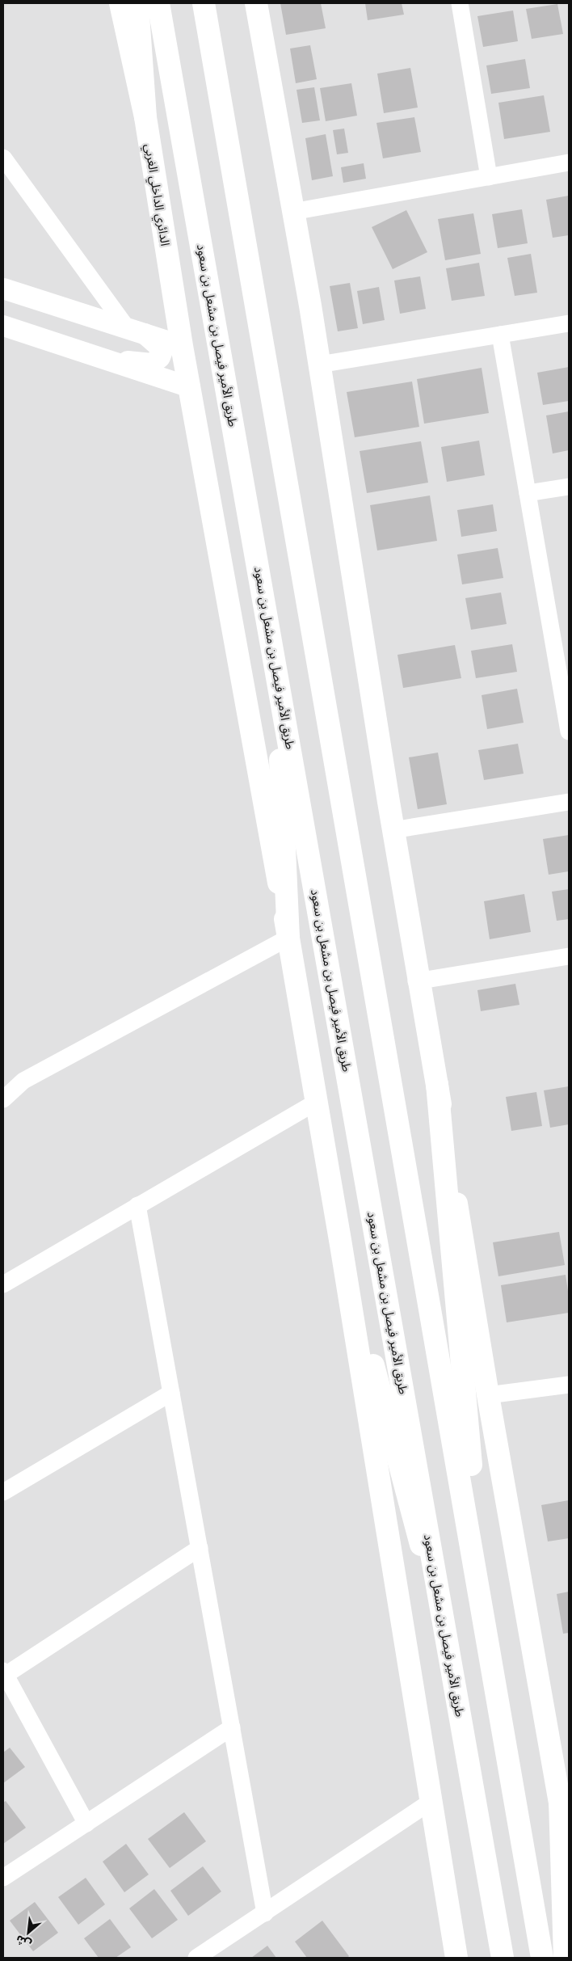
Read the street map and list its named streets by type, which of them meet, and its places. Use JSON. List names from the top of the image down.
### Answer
{
  "streets": {
    "main road": ["الدائري الداخلي الغربي", "طريق الأمير فيصل بن مشعل بن سعود"]
  },
  "north": "bottom left"
}
